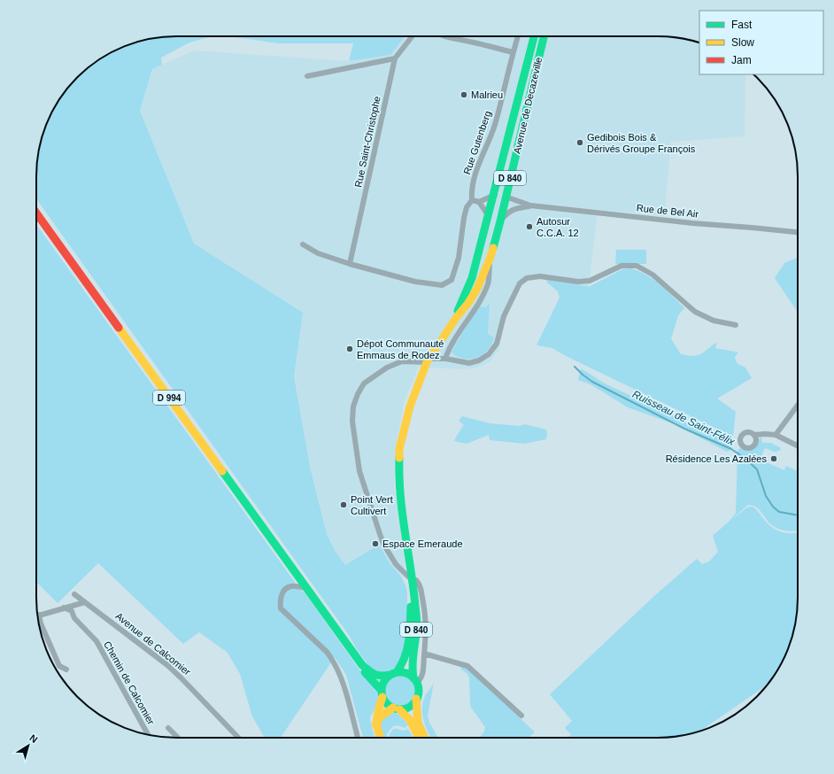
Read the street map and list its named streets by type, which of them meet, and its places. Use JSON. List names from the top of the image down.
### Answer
{
  "streets": {
    "main road": ["Avenue de Decazeville", "D 840", "D 994"],
    "street": [
      "Rue Saint-Christophe",
      "Rue Gutenberg",
      "Rue de Bel Air",
      "Avenue de Calcomier",
      "Chemin de Calcomier"
    ]
  },
  "crossings": [
    ["Avenue de Decazeville", "Rue de Bel Air"],
    ["Avenue de Decazeville", "D 994"],
    ["Rue Saint-Christophe", "Rue Gutenberg"]
  ],
  "water": ["Ruisseau de Saint-Félix"],
  "places": [
    "Malrieu",
    "Gedibois Bois & Dérivés Groupe François",
    "Autosur C.C.A. 12",
    "Dépot Communauté Emmaus de Rodez",
    "Résidence Les Azalées",
    "Point Vert Cultivert",
    "Espace Emeraude"
  ],
  "legend": ["Fast", "Slow", "Jam"],
  "north": "top right"
}
